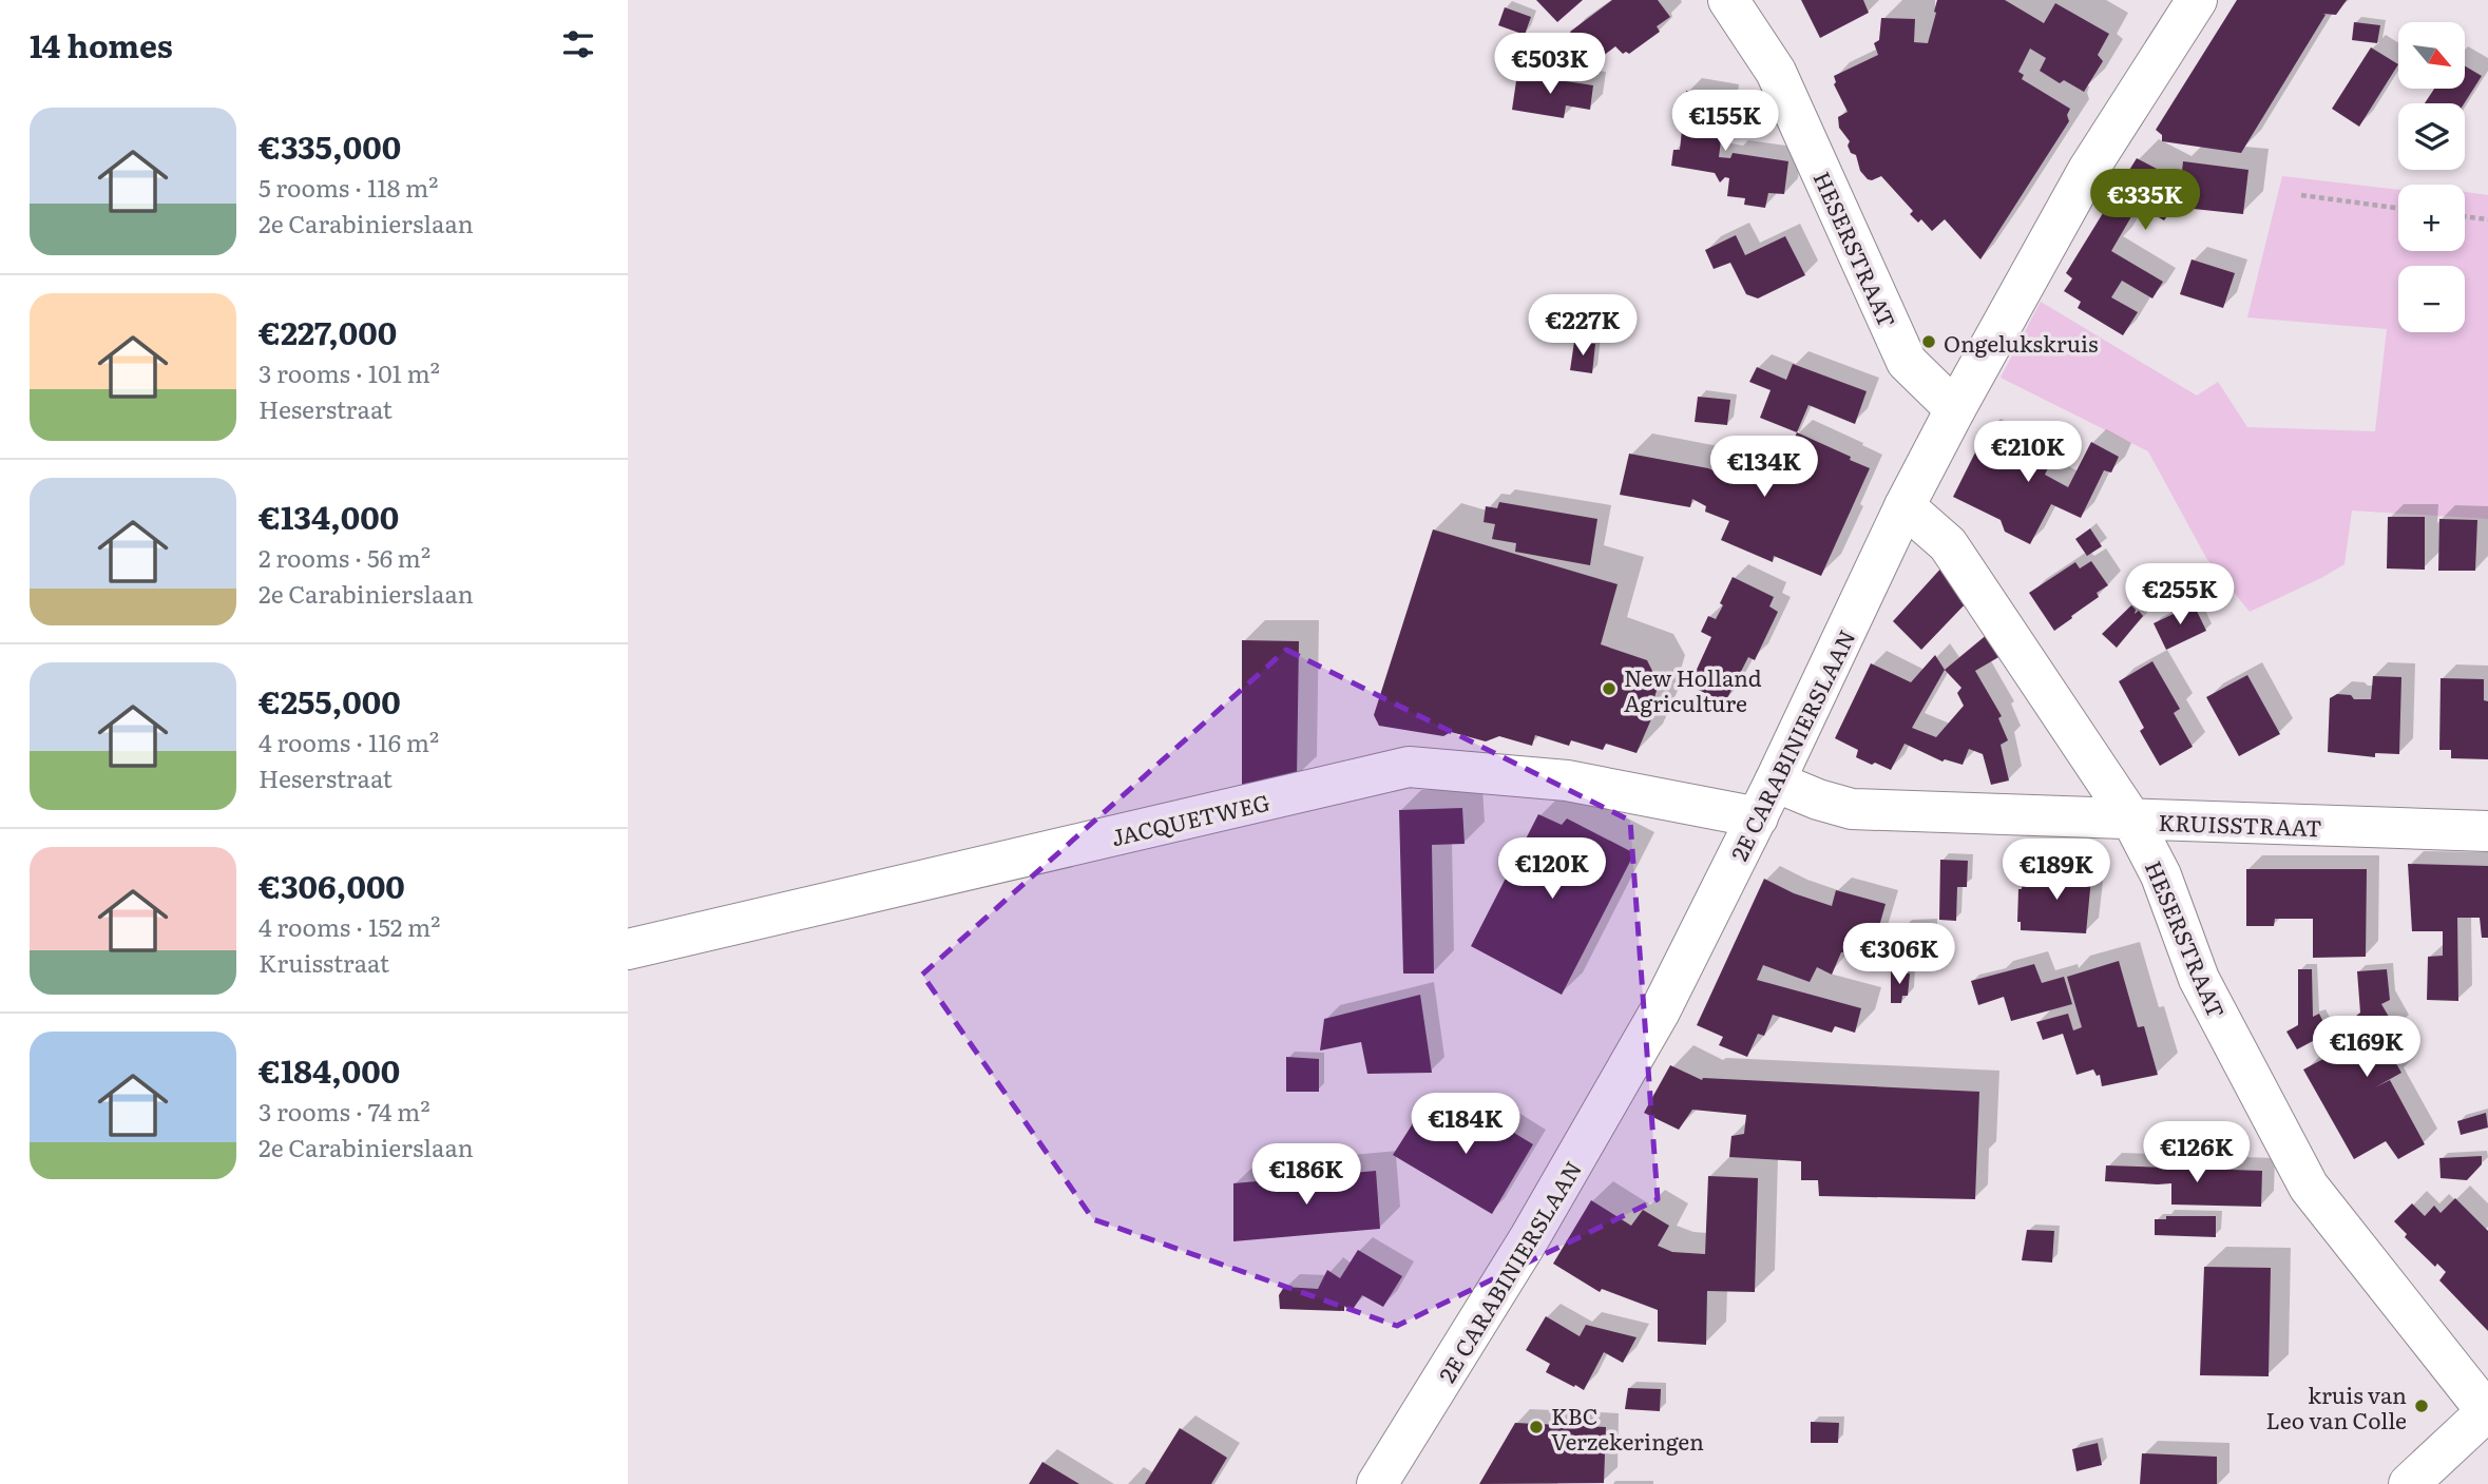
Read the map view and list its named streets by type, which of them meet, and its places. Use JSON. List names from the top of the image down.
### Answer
{
  "streets": {
    "street": [
      "HESERSTRAAT",
      "2E CARABINIERSLAAN",
      "JACQUETWEG",
      "KRUISSTRAAT"
    ]
  },
  "crossings": [
    ["HESERSTRAAT", "2E CARABINIERSLAAN"],
    ["HESERSTRAAT", "KRUISSTRAAT"],
    ["2E CARABINIERSLAAN", "JACQUETWEG"],
    ["2E CARABINIERSLAAN", "KRUISSTRAAT"]
  ],
  "places": [
    "Ongelukskruis",
    "New Holland Agriculture",
    "kruis van Leo van Colle",
    "KBC Verzekeringen"
  ],
  "north": "bottom right",
  "page": {
    "heading": "14 homes",
    "map_buttons": ["+", "−"],
    "price": [
      "€503K",
      "€155K",
      "€335K",
      "€227K",
      "€210K",
      "€134K",
      "€255K",
      "€120K",
      "€189K",
      "€306K",
      "€169K",
      "€184K",
      "€126K",
      "€186K"
    ],
    "list": [
      {
        "name": "€335,000",
        "note": "5 rooms · 118 m² · 2e Carabinierslaan"
      },
      {
        "name": "€227,000",
        "note": "3 rooms · 101 m² · Heserstraat"
      },
      {
        "name": "€134,000",
        "note": "2 rooms · 56 m² · 2e Carabinierslaan"
      },
      {
        "name": "€255,000",
        "note": "4 rooms · 116 m² · Heserstraat"
      },
      {
        "name": "€306,000",
        "note": "4 rooms · 152 m² · Kruisstraat"
      },
      {
        "name": "€184,000",
        "note": "3 rooms · 74 m² · 2e Carabinierslaan"
      }
    ]
  }
}
